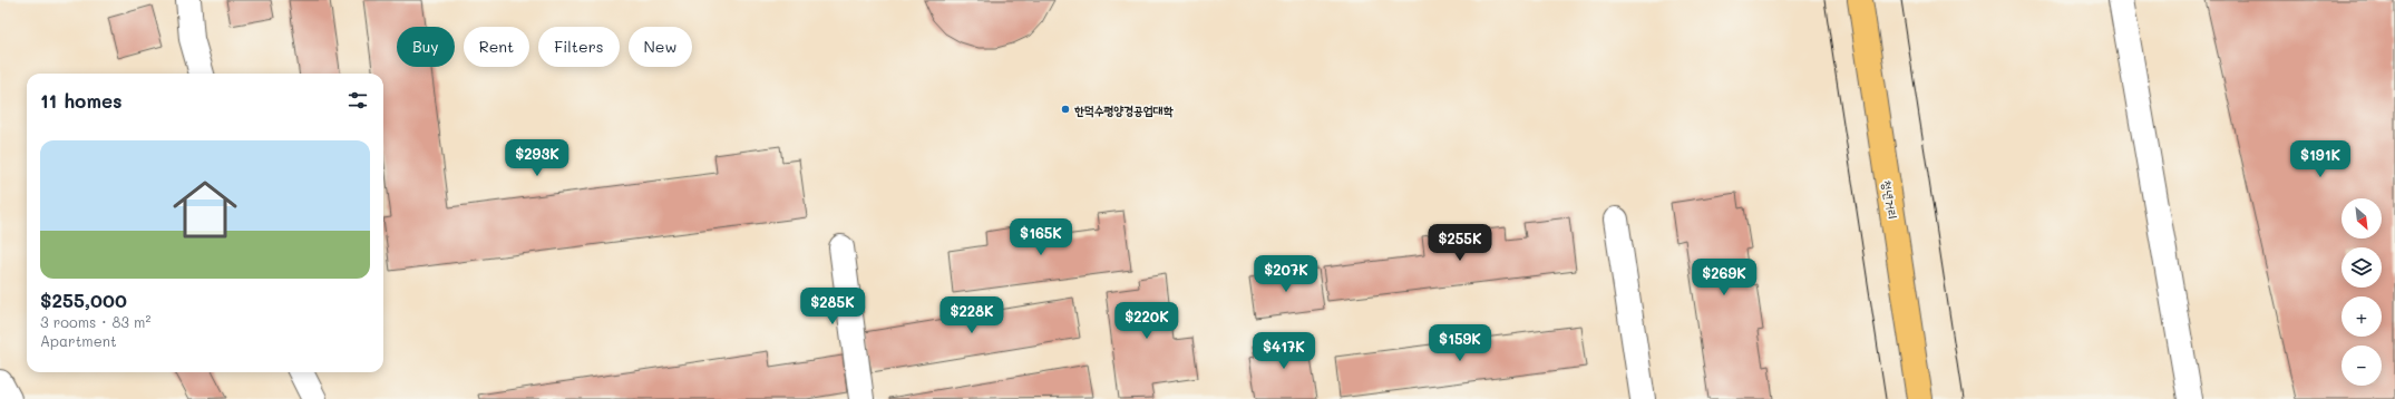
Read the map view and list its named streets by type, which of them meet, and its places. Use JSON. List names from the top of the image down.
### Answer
{
  "streets": {
    "main road": ["청년거리"]
  },
  "places": ["한덕수평양경공업대학"],
  "north": "bottom right",
  "page": {
    "chip": [
      "Buy",
      "Rent",
      "Filters",
      "New"
    ],
    "heading": "11 homes",
    "list": [
      {
        "name": "$255,000",
        "note": "3 rooms · 83 m² · Apartment"
      }
    ],
    "price": [
      "$293K",
      "$191K",
      "$165K",
      "$255K",
      "$207K",
      "$269K",
      "$285K",
      "$228K",
      "$220K",
      "$159K",
      "$417K"
    ],
    "map_buttons": ["+", "−"]
  }
}
